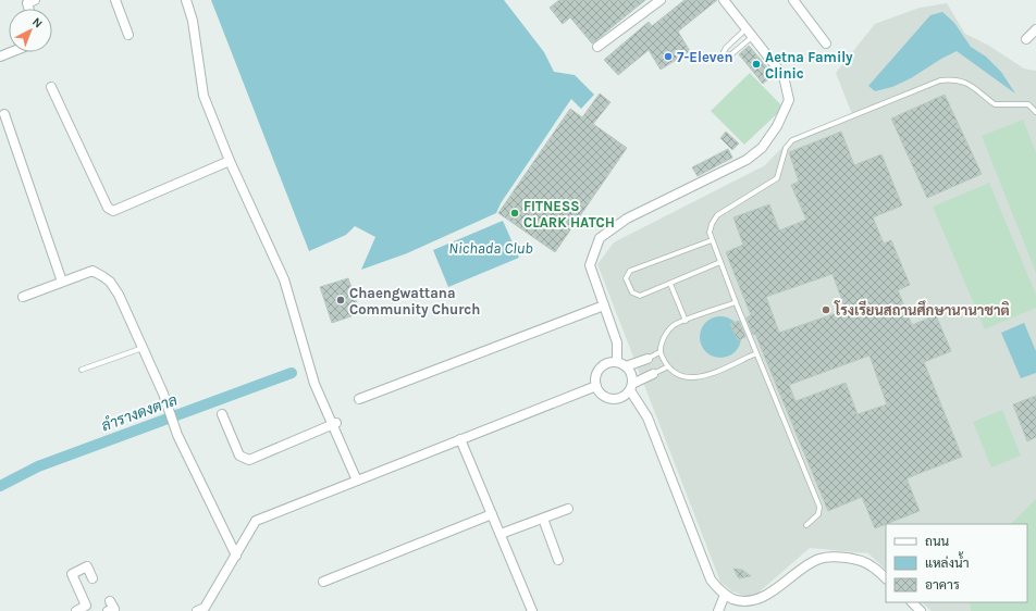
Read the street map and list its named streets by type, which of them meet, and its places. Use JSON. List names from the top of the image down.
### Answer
{
  "water": ["Nichada Club", "ลำรางดงตาล"],
  "places": [
    "7-Eleven",
    "Aetna Family Clinic",
    "FITNESS CLARK HATCH",
    "Chaengwattana Community Church",
    "โรงเรียนสถานศึกษานานาชาติ"
  ],
  "legend": ["ถนน", "แหล่งน้ำ", "อาคาร"],
  "north": "top right"
}
